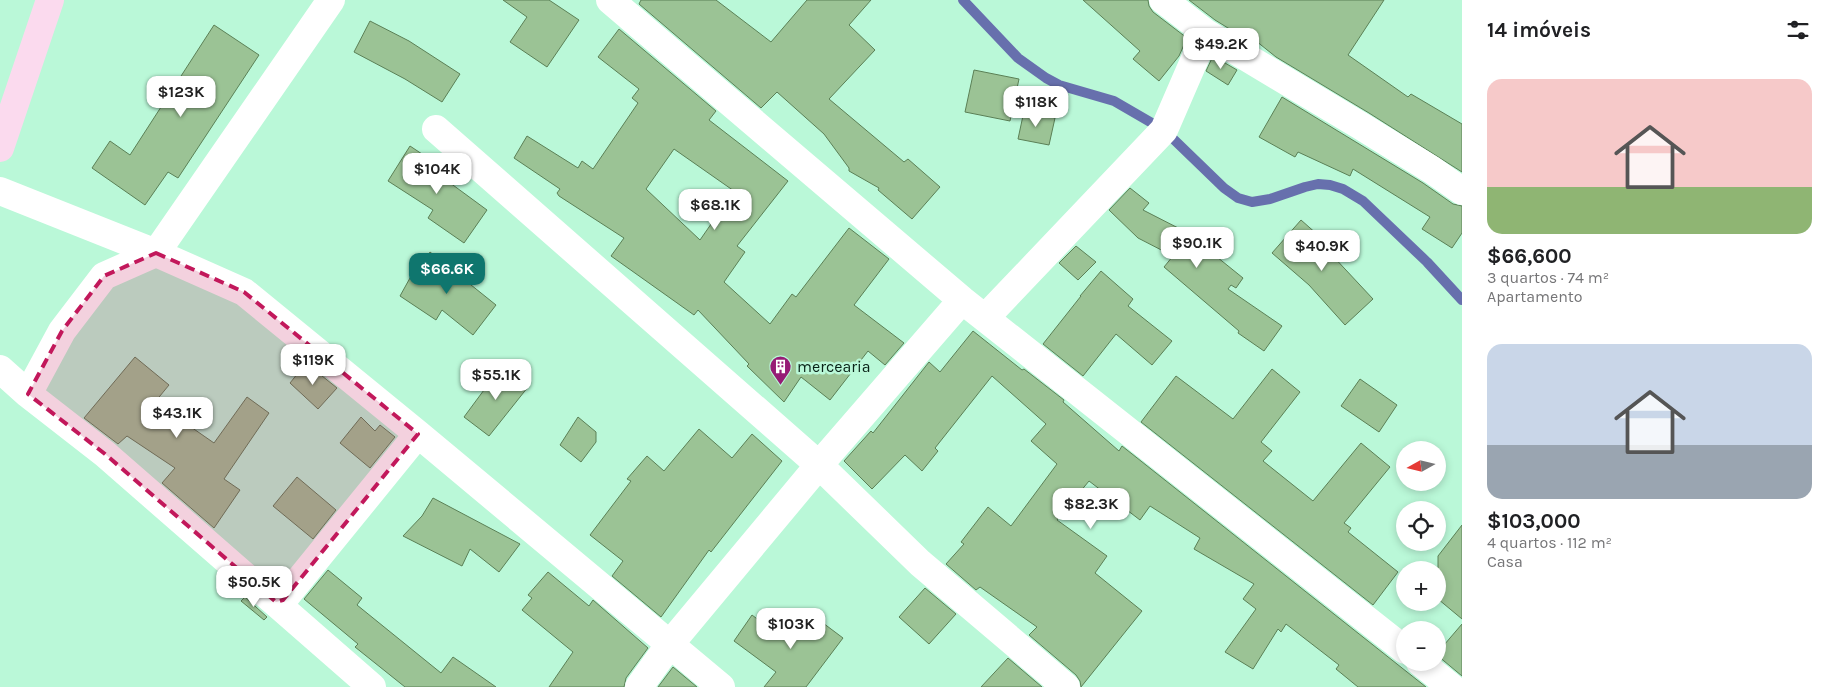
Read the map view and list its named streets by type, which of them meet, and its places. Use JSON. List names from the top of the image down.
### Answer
{
  "places": {
    "building": ["mercearia"]
  },
  "north": "left",
  "page": {
    "heading": "14 imóveis",
    "price": [
      "$49.2K",
      "$123K",
      "$118K",
      "$104K",
      "$68.1K",
      "$90.1K",
      "$40.9K",
      "$66.6K",
      "$119K",
      "$55.1K",
      "$43.1K",
      "$82.3K",
      "$50.5K",
      "$103K"
    ],
    "list": [
      {
        "name": "$66,600",
        "note": "3 quartos · 74 m² · Apartamento"
      },
      {
        "name": "$103,000",
        "note": "4 quartos · 112 m² · Casa"
      }
    ],
    "map_buttons": ["+", "−"]
  }
}
